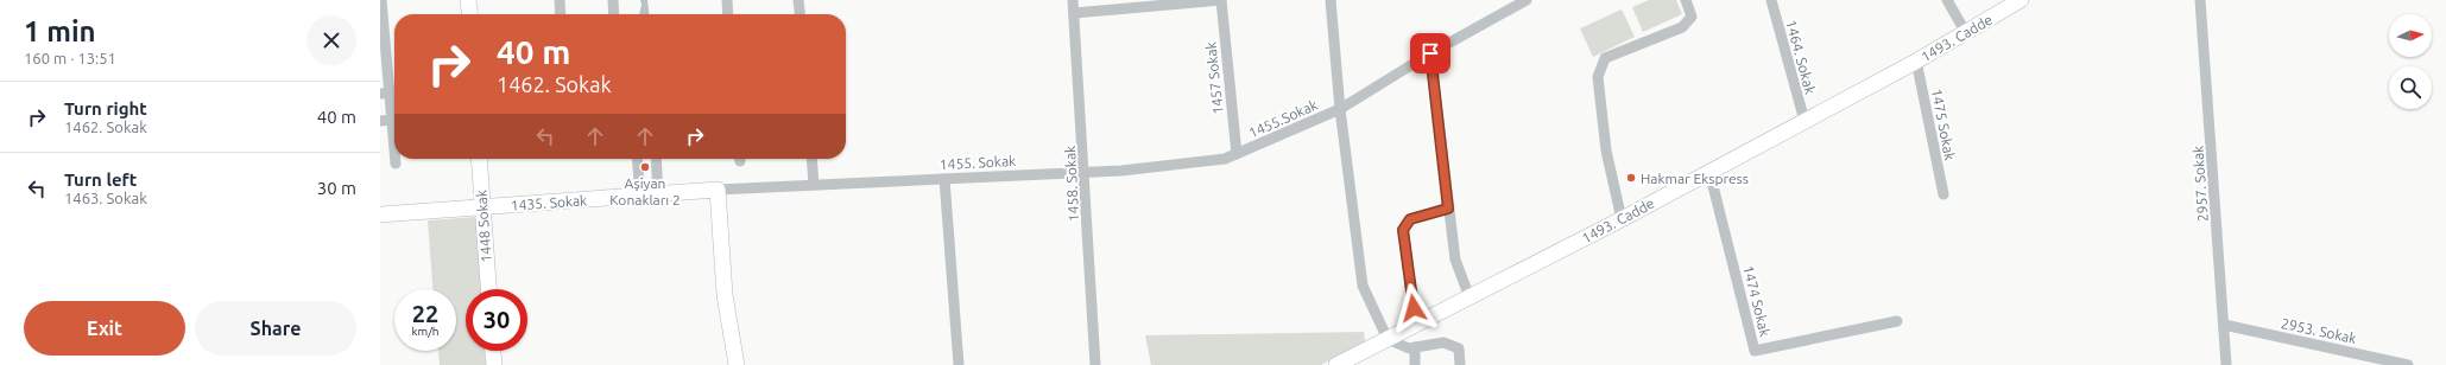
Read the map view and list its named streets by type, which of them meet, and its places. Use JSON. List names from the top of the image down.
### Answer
{
  "streets": {
    "street": [
      "1493. Cadde",
      "1464. Sokak",
      "1457 Sokak",
      "1455.Sokak",
      "1475 Sokak",
      "1455. Sokak",
      "1458. Sokak",
      "2957. Sokak",
      "1435. Sokak",
      "1448 Sokak",
      "1474 Sokak",
      "2953. Sokak"
    ]
  },
  "crossings": [
    ["1493. Cadde", "1464. Sokak"],
    ["1493. Cadde", "1475 Sokak"],
    ["1493. Cadde", "1474 Sokak"],
    ["1457 Sokak", "1455.Sokak"],
    ["1457 Sokak", "1455. Sokak"],
    ["1455.Sokak", "1455. Sokak"],
    ["1455. Sokak", "1458. Sokak"],
    ["1455. Sokak", "1435. Sokak"],
    ["2957. Sokak", "2953. Sokak"],
    ["1435. Sokak", "1448 Sokak"]
  ],
  "places": ["Aşiyan Konakları 2", "Hakmar Ekspress"],
  "north": "right",
  "page": {
    "heading": ["1 min", "160 m · 13:51"],
    "turn": ["40 m", "1462. Sokak"],
    "list": [
      {
        "name": "Turn right",
        "note": "1462. Sokak",
        "value": "40 m"
      },
      {
        "name": "Turn left",
        "note": "1463. Sokak",
        "value": "30 m"
      }
    ],
    "speed": "22 km/h",
    "limit": "30",
    "buttons": ["Exit", "Share"]
  }
}
